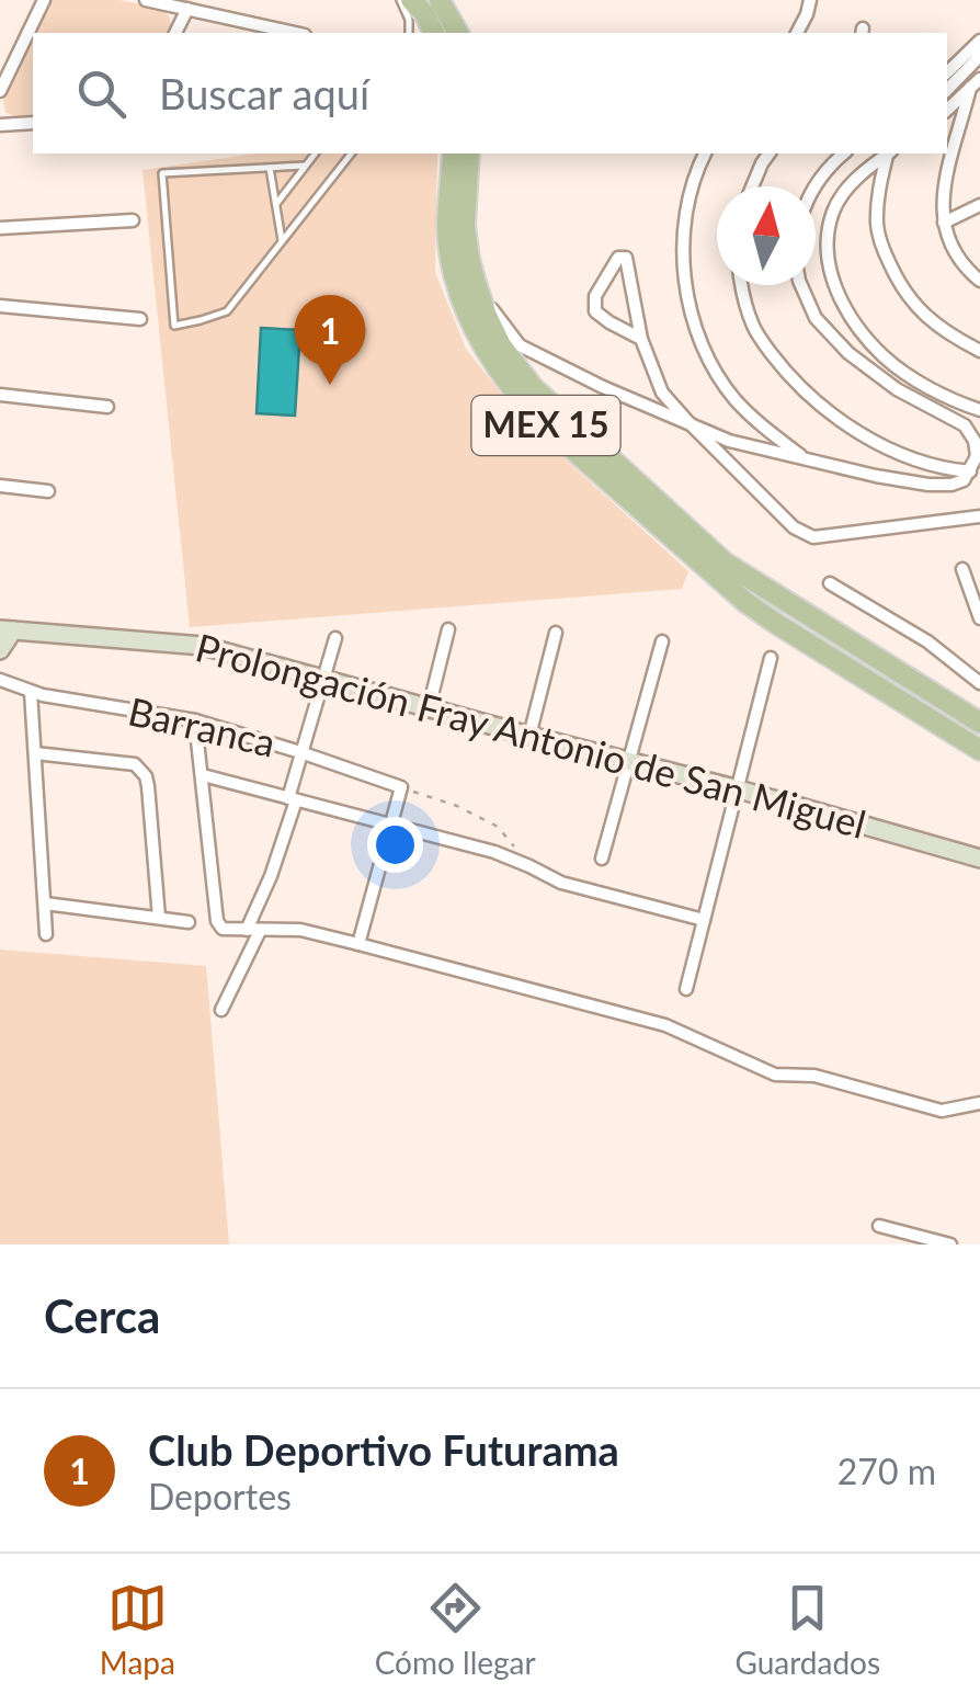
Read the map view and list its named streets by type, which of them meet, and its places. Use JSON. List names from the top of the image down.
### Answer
{
  "streets": {
    "main road": ["MEX 15"],
    "street": ["Barranca", "Prolongación Fray Antonio de San Miguel"]
  },
  "north": "top",
  "page": {
    "search": "Buscar aquí",
    "pins": "1",
    "heading": "Cerca",
    "list": [
      {
        "mark": "1",
        "name": "Club Deportivo Futurama",
        "note": "Deportes",
        "value": "270 m"
      }
    ],
    "nav": ["Mapa", "Cómo llegar", "Guardados"]
  }
}
